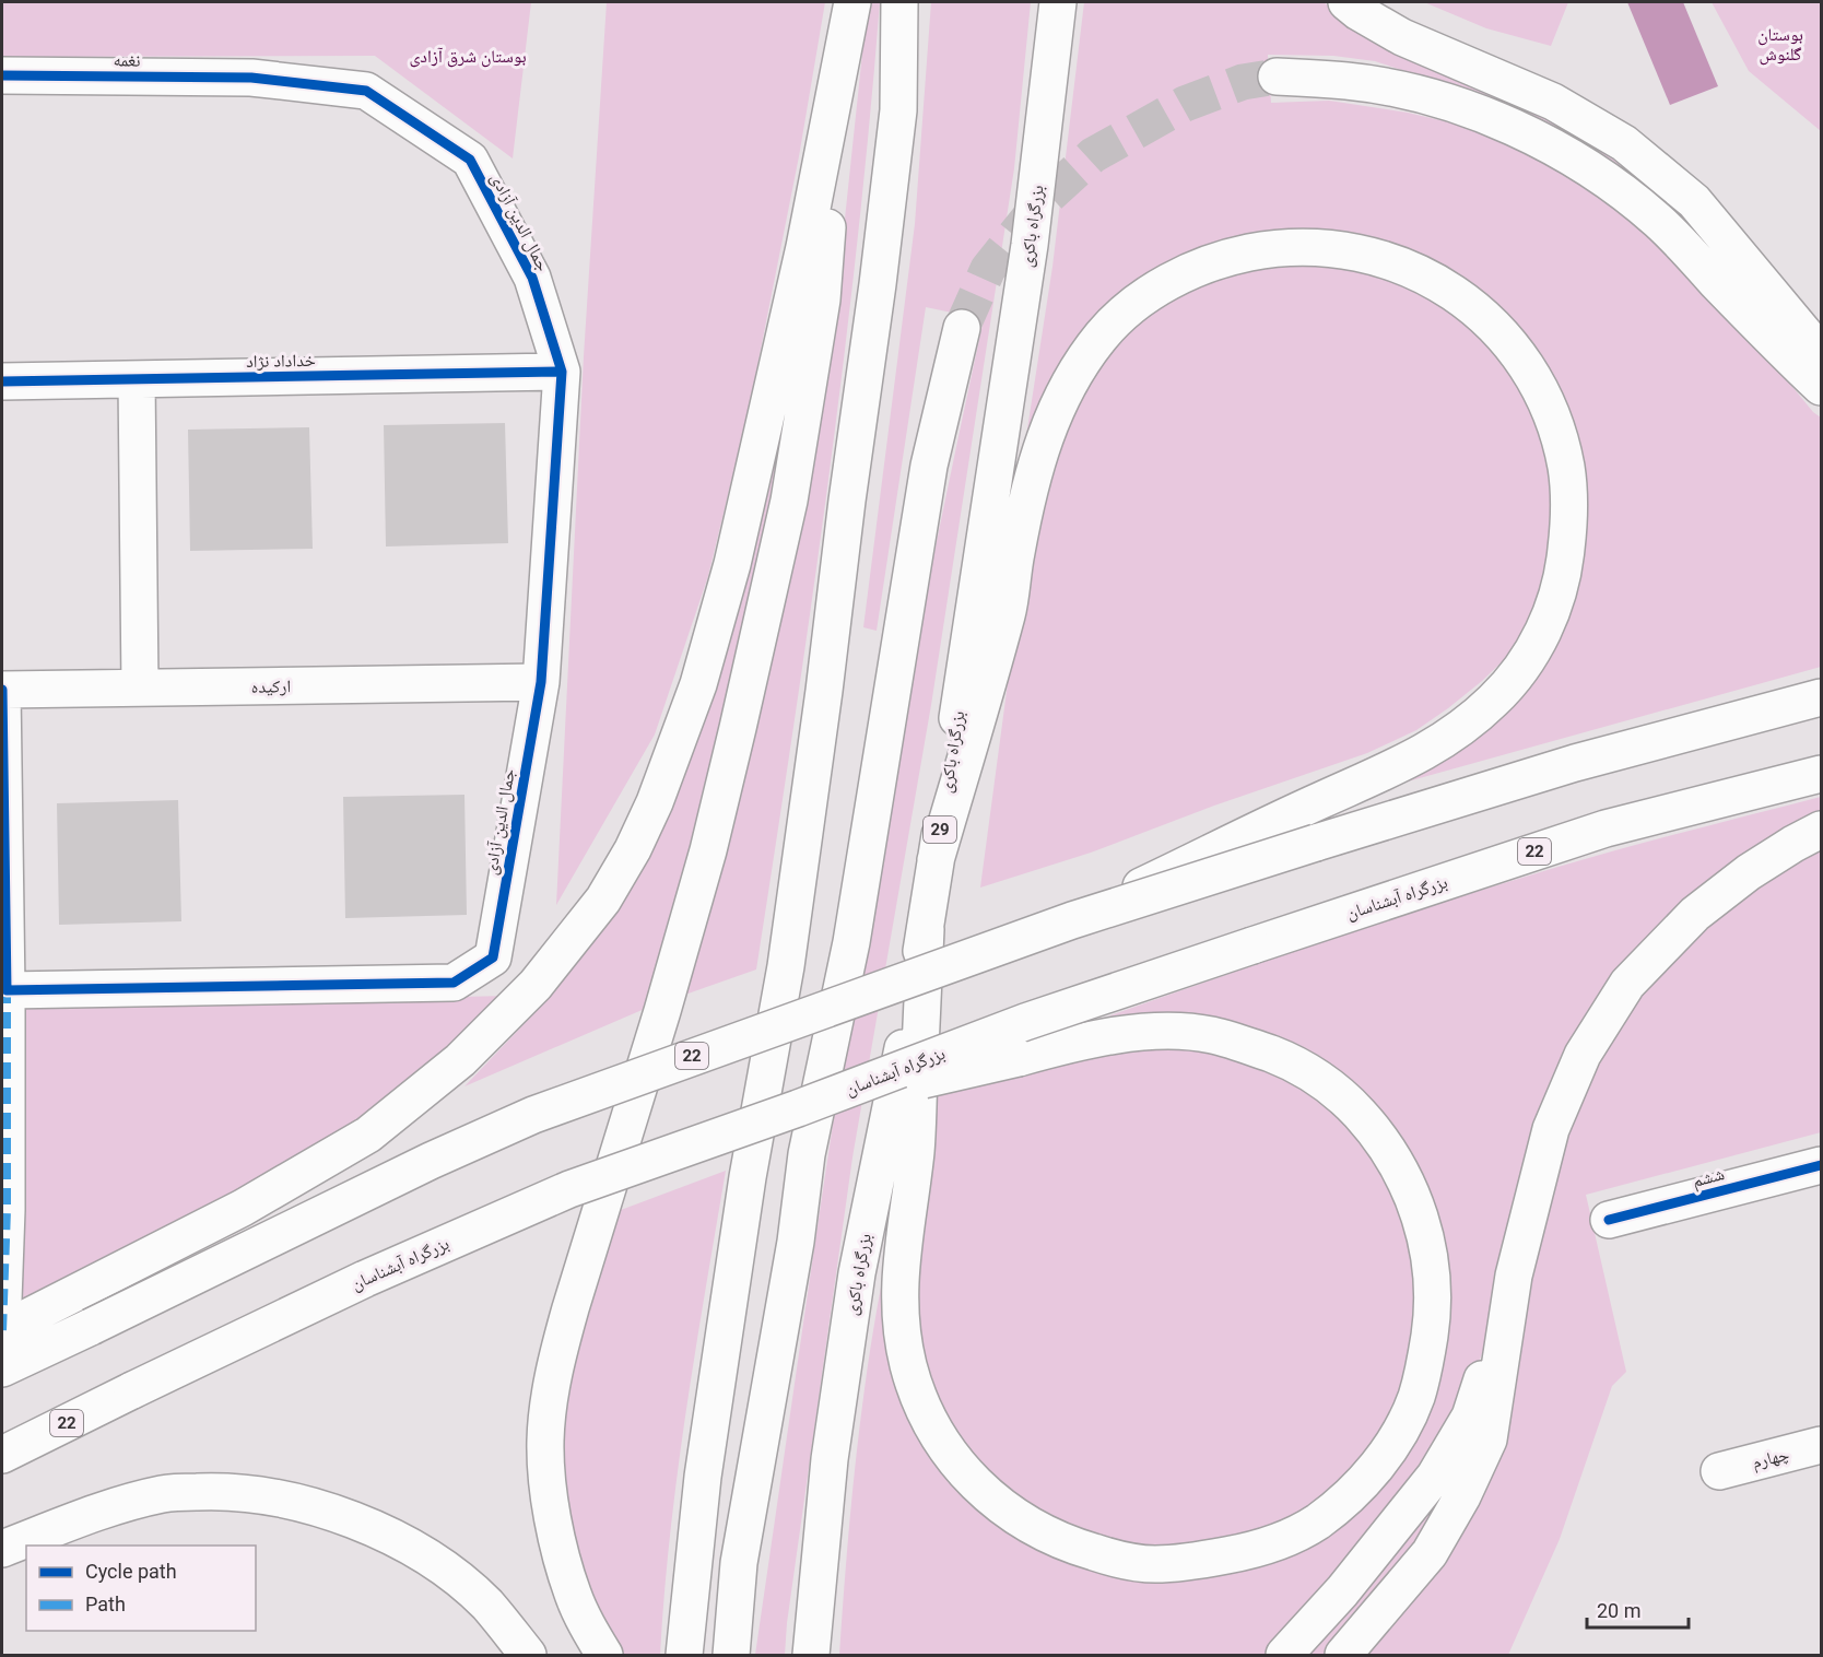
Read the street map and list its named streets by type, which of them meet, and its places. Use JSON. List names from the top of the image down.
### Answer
{
  "streets": {
    "main road": [
      "نغمه",
      "جمال الدین آزادی",
      "بزرگراه باکری",
      "خداداد نژاد",
      "ارکیده",
      "29",
      "22",
      "بزرگراه آبشناسان",
      "ششم",
      "چهارم"
    ]
  },
  "crossings": [
    ["نغمه", "جمال الدین آزادی"],
    ["جمال الدین آزادی", "خداداد نژاد"],
    ["جمال الدین آزادی", "ارکیده"]
  ],
  "parks": ["بوستان گلنوش", "بوستان شرق آزادی"],
  "legend": ["Cycle path", "Path"],
  "scale_bar": "20 m"
}
